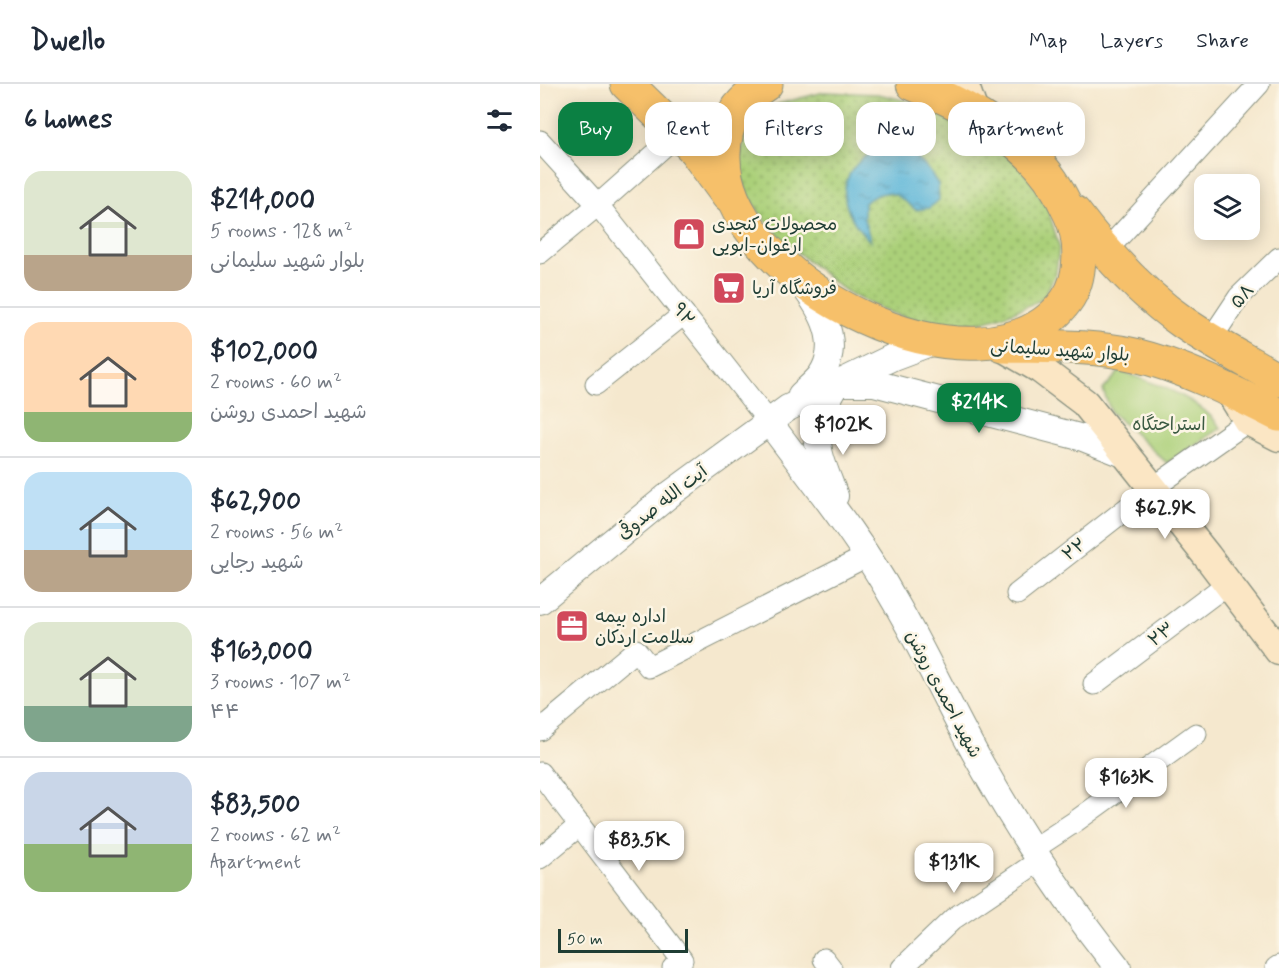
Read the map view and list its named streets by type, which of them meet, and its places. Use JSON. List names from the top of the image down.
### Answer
{
  "streets": {
    "main road": ["بلوار شهید سلیمانی"],
    "street": [
      "۵۸",
      "۹۲",
      "آیت الله صدوقی",
      "۲۲",
      "۲۳",
      "شهید احمدی روشن"
    ]
  },
  "crossings": [
    ["۹۲", "آیت الله صدوقی"],
    ["۹۲", "شهید احمدی روشن"],
    ["بلوار شهید سلیمانی", "۲۲"],
    ["آیت الله صدوقی", "شهید احمدی روشن"]
  ],
  "parks": ["استراحتگاه"],
  "places": {
    "shop": ["محصولات کنجدی ارغوان-ابویی"],
    "supermarket": ["فروشگاه آریا"],
    "office": ["اداره بیمه سلامت اردکان"]
  },
  "scale_bar": "50 m",
  "page": {
    "header": "Dwello",
    "nav": ["Map", "Layers", "Share"],
    "heading": "6 homes",
    "chip": [
      "Buy",
      "Rent",
      "Filters",
      "New",
      "Apartment"
    ],
    "list": [
      {
        "name": "$214,000",
        "note": "5 rooms · 128 m² · بلوار شهید سلیمانی"
      },
      {
        "name": "$102,000",
        "note": "2 rooms · 60 m² · شهید احمدی روشن"
      },
      {
        "name": "$62,900",
        "note": "2 rooms · 56 m² · شهید رجایی"
      },
      {
        "name": "$163,000",
        "note": "3 rooms · 107 m² · ۴۴"
      },
      {
        "name": "$83,500",
        "note": "2 rooms · 62 m² · Apartment"
      }
    ],
    "price": [
      "$214K",
      "$102K",
      "$62.9K",
      "$163K",
      "$83.5K",
      "$131K"
    ],
    "scale": "50 m"
  }
}
